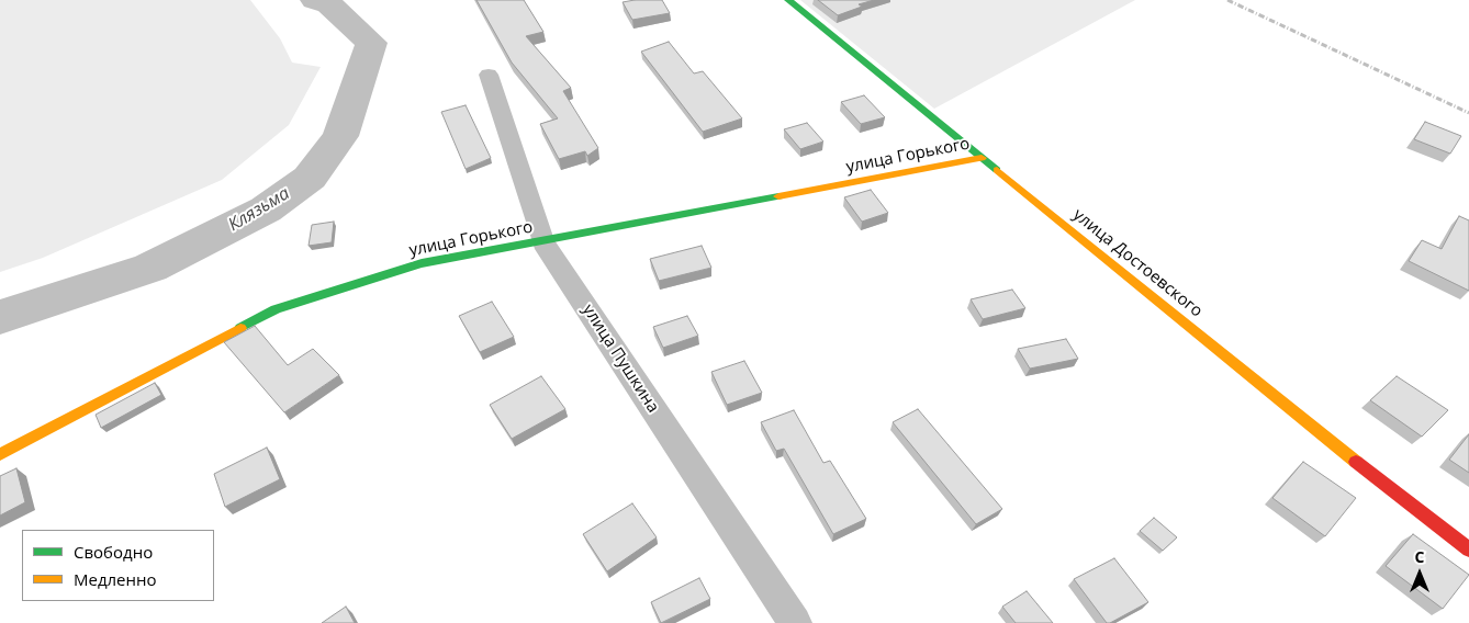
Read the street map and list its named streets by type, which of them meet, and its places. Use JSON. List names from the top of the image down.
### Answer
{
  "streets": {
    "street": ["улица Горького", "улица Достоевского", "улица Пушкина"]
  },
  "crossings": [
    ["улица Горького", "улица Достоевского"],
    ["улица Горького", "улица Пушкина"]
  ],
  "water": ["Клязьма"],
  "legend": ["Свободно", "Медленно"],
  "north": "top"
}
